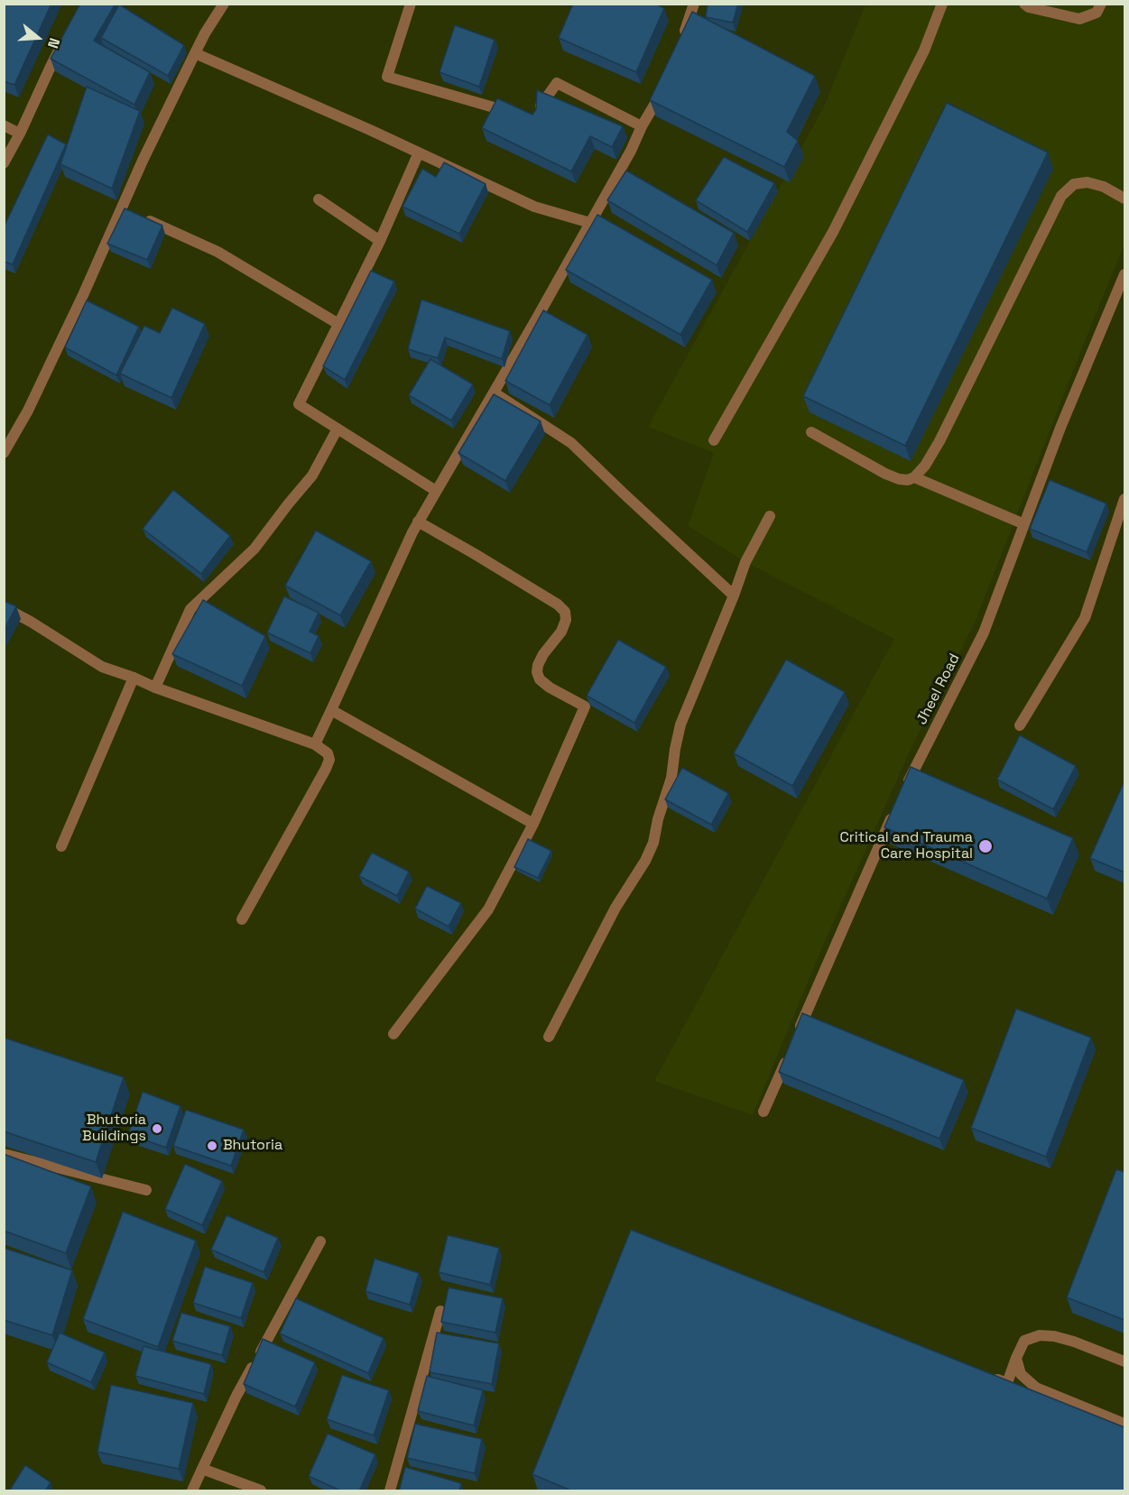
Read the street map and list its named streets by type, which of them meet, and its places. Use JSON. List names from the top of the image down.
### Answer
{
  "streets": {
    "street": ["Jheel Road"]
  },
  "places": ["Critical and Trauma Care Hospital", "Bhutoria Buildings", "Bhutoria"],
  "north": "right"
}
